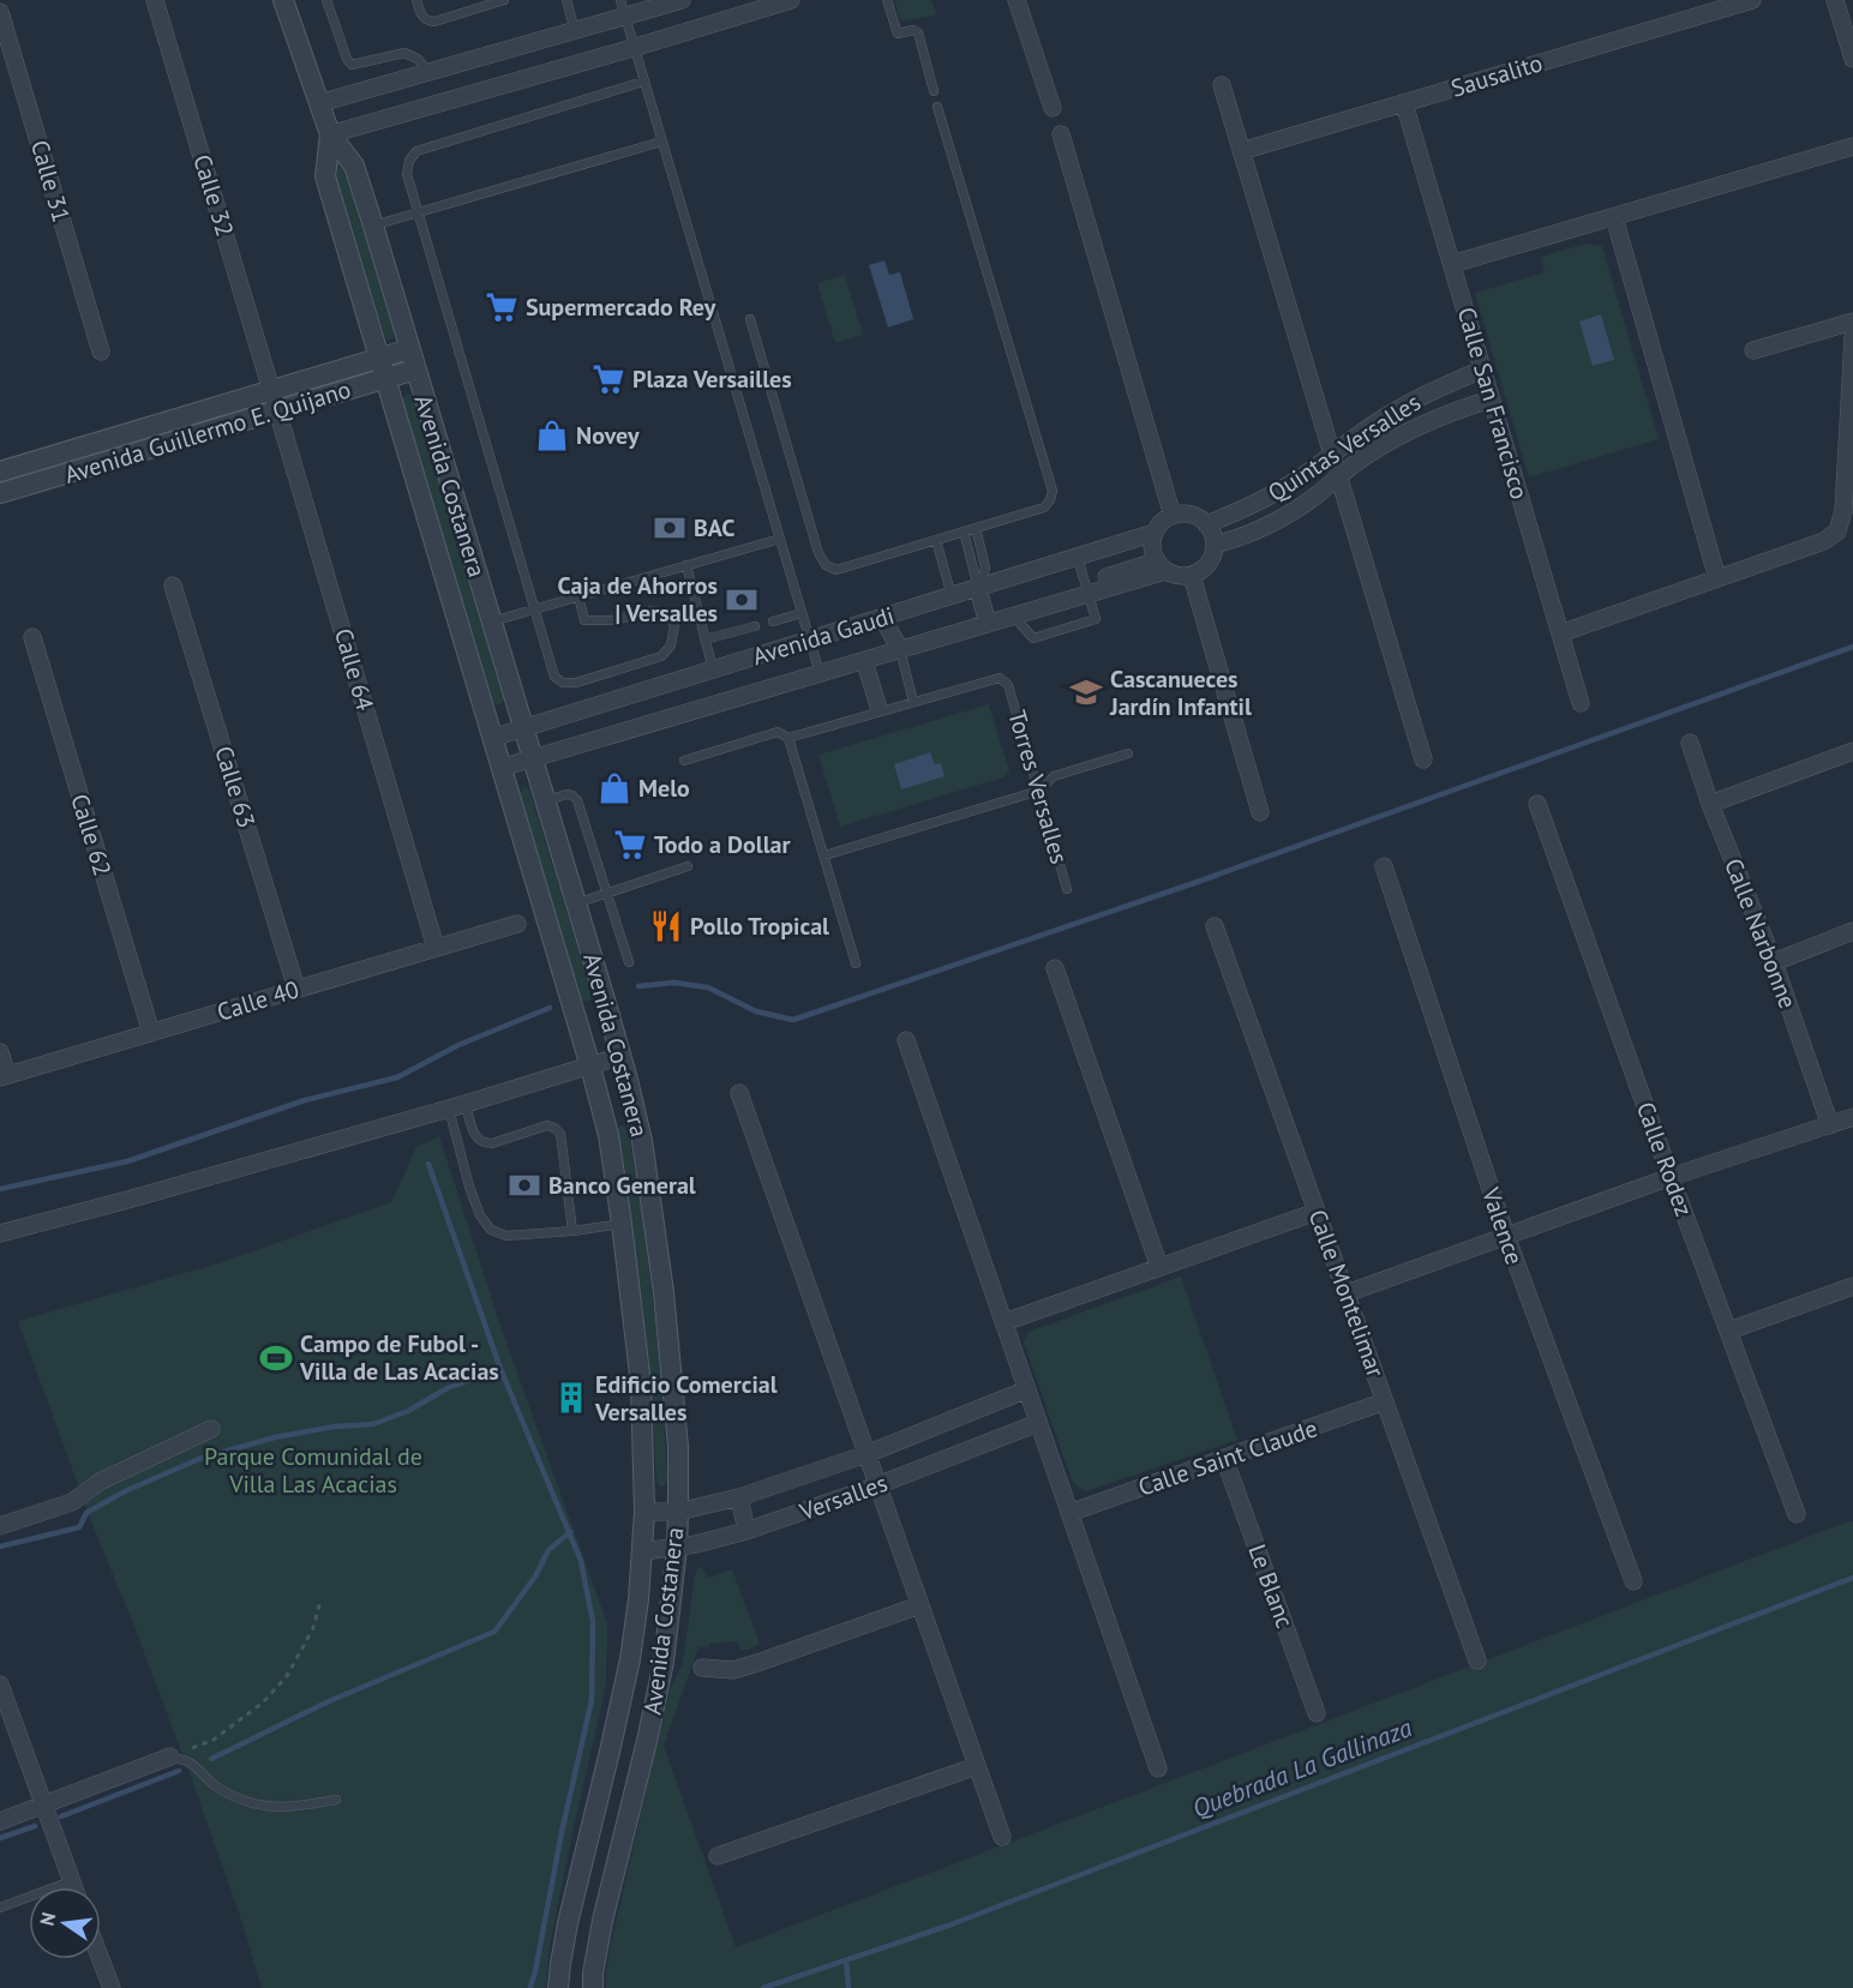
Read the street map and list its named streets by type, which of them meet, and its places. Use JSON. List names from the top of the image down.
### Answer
{
  "streets": {
    "street": [
      "Sausalito",
      "Calle 31",
      "Calle 32",
      "Calle San Francisco",
      "Avenida Guillermo E. Quijano",
      "Quintas Versalles",
      "Avenida Costanera",
      "Avenida Gaudi",
      "Calle 64",
      "Calle 63",
      "Calle 62",
      "Calle Narbonne",
      "Calle 40",
      "Calle Rodez",
      "Valence",
      "Calle Montelimar",
      "Calle Saint Claude",
      "Versalles",
      "Le Blanc"
    ],
    "lane": ["Torres Versalles"]
  },
  "crossings": [
    ["Sausalito", "Calle San Francisco"],
    ["Calle 32", "Avenida Guillermo E. Quijano"],
    ["Calle 32", "Calle 64"],
    ["Calle San Francisco", "Quintas Versalles"],
    ["Avenida Guillermo E. Quijano", "Avenida Costanera"],
    ["Avenida Guillermo E. Quijano", "Calle 64"],
    ["Quintas Versalles", "Avenida Gaudi"],
    ["Avenida Costanera", "Avenida Gaudi"],
    ["Avenida Costanera", "Versalles"],
    ["Calle 64", "Calle 40"],
    ["Calle 63", "Calle 40"],
    ["Calle 62", "Calle 40"],
    ["Calle Montelimar", "Calle Saint Claude"],
    ["Calle Saint Claude", "Le Blanc"]
  ],
  "water": ["Quebrada La Gallinaza"],
  "parks": ["Parque Comunidal de Villa Las Acacias"],
  "places": {
    "supermarket": ["Supermercado Rey", "Plaza Versailles", "Todo a Dollar"],
    "shop": ["Novey", "Melo"],
    "bank": ["BAC", "Caja de Ahorros | Versalles", "Banco General"],
    "school or university": ["Cascanueces Jardín Infantil"],
    "restaurant": ["Pollo Tropical"],
    "sports": ["Campo de Fubol - Villa de Las Acacias"],
    "building": ["Edificio Comercial Versalles"]
  },
  "north": "left"
}
